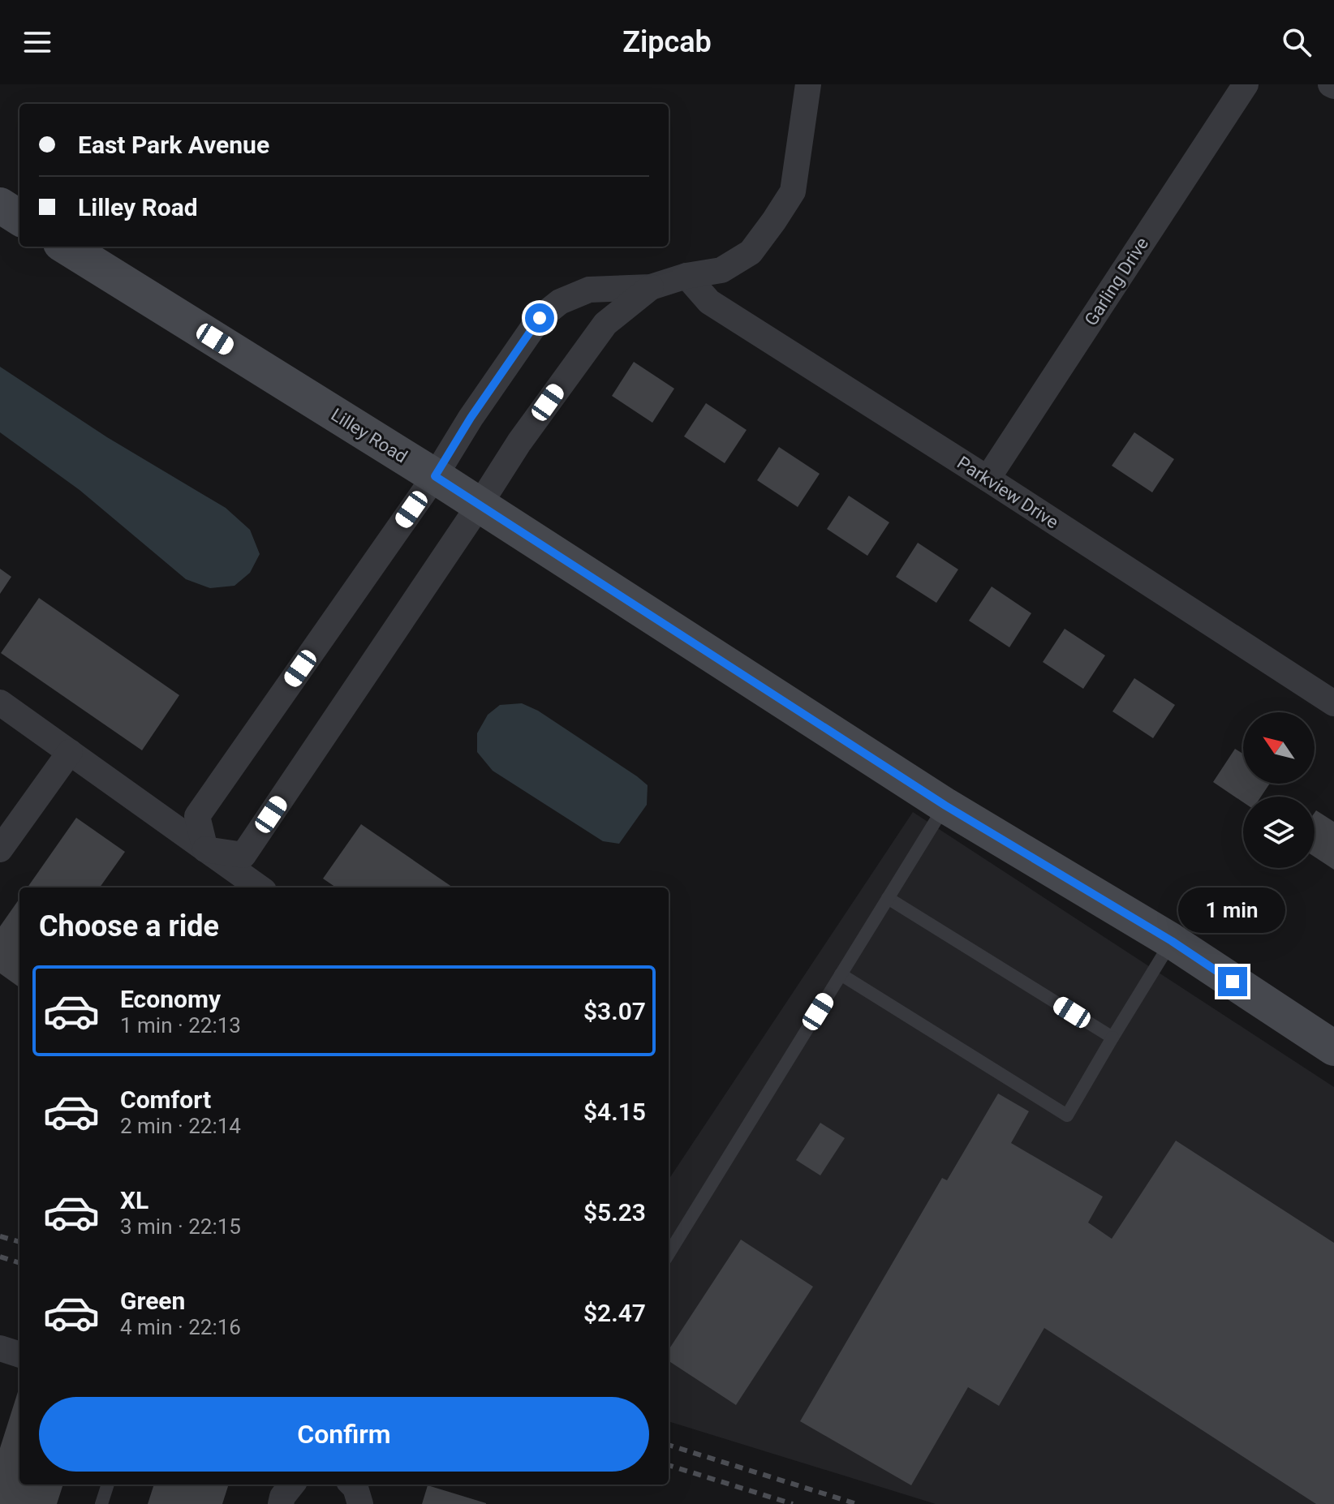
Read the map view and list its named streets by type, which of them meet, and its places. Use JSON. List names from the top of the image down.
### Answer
{
  "streets": {
    "street": ["Garling Drive", "Lilley Road", "Parkview Drive"]
  },
  "crossings": [
    ["Garling Drive", "Parkview Drive"]
  ],
  "north": "top left",
  "page": {
    "header": "Zipcab",
    "banner": ["East Park Avenue", "Lilley Road"],
    "bubble": "1 min",
    "heading": "Choose a ride",
    "list": [
      {
        "name": "Economy",
        "note": "1 min · 22:13",
        "value": "$3.07"
      },
      {
        "name": "Comfort",
        "note": "2 min · 22:14",
        "value": "$4.15"
      },
      {
        "name": "XL",
        "note": "3 min · 22:15",
        "value": "$5.23"
      },
      {
        "name": "Green",
        "note": "4 min · 22:16",
        "value": "$2.47"
      }
    ],
    "buttons": "Confirm"
  }
}
